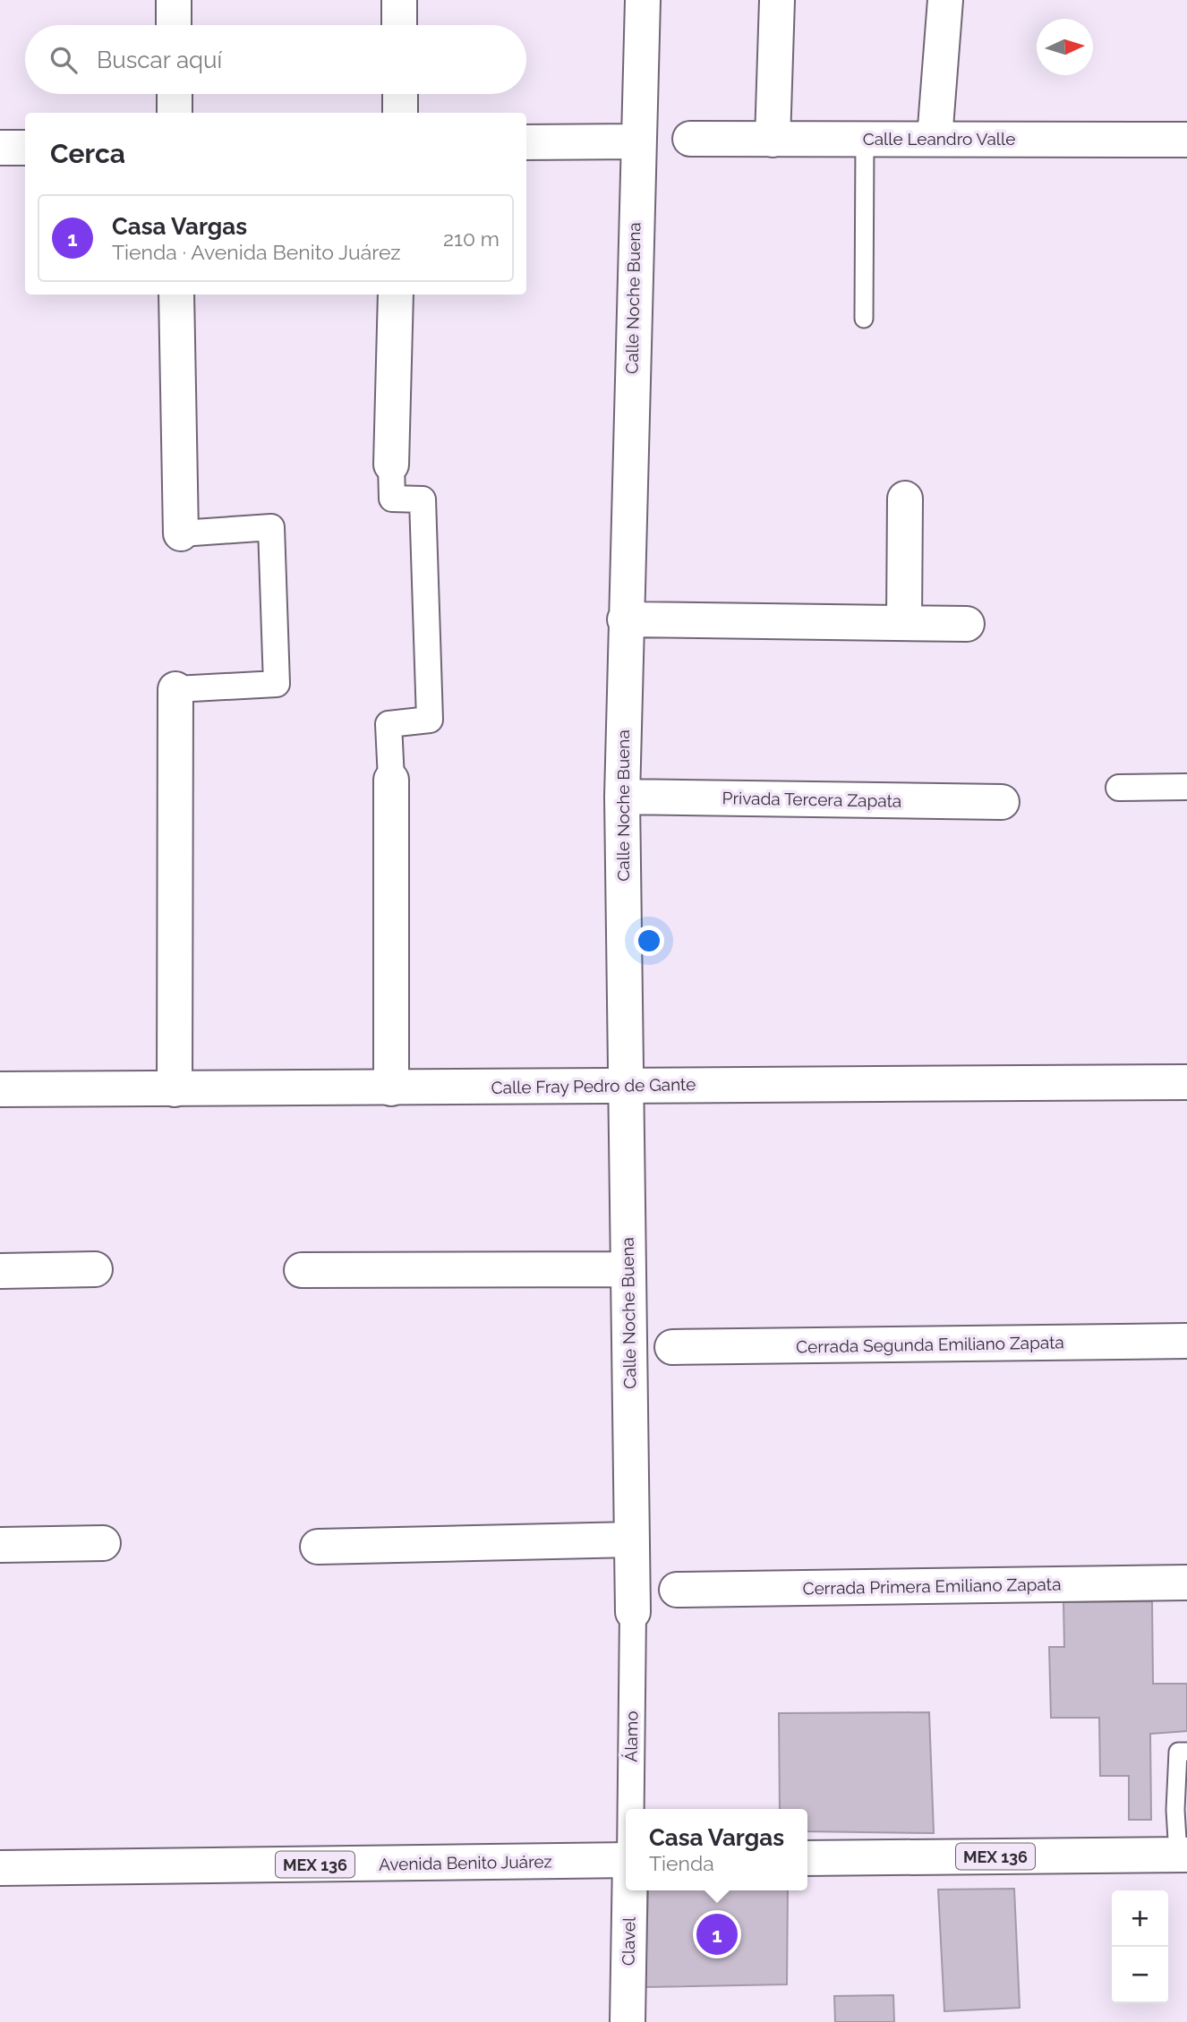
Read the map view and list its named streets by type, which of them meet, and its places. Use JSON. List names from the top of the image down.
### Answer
{
  "streets": {
    "street": [
      "Calle Leandro Valle",
      "Calle Noche Buena",
      "Privada Tercera Zapata",
      "Calle Fray Pedro de Gante",
      "Cerrada Segunda Emiliano Zapata",
      "Cerrada Primera Emiliano Zapata",
      "Álamo",
      "MEX 136",
      "Avenida Benito Juárez",
      "Clavel"
    ]
  },
  "crossings": [
    ["Calle Noche Buena", "Privada Tercera Zapata"],
    ["Calle Noche Buena", "Calle Fray Pedro de Gante"],
    ["Calle Noche Buena", "Álamo"]
  ],
  "north": "right",
  "page": {
    "search": "Buscar aquí",
    "heading": "Cerca",
    "list": [
      {
        "mark": "1",
        "name": "Casa Vargas",
        "note": "Tienda · Avenida Benito Juárez",
        "value": "210 m"
      }
    ],
    "popup": ["Casa Vargas", "Tienda"],
    "map_buttons": ["+", "−"],
    "pins": "1"
  }
}
